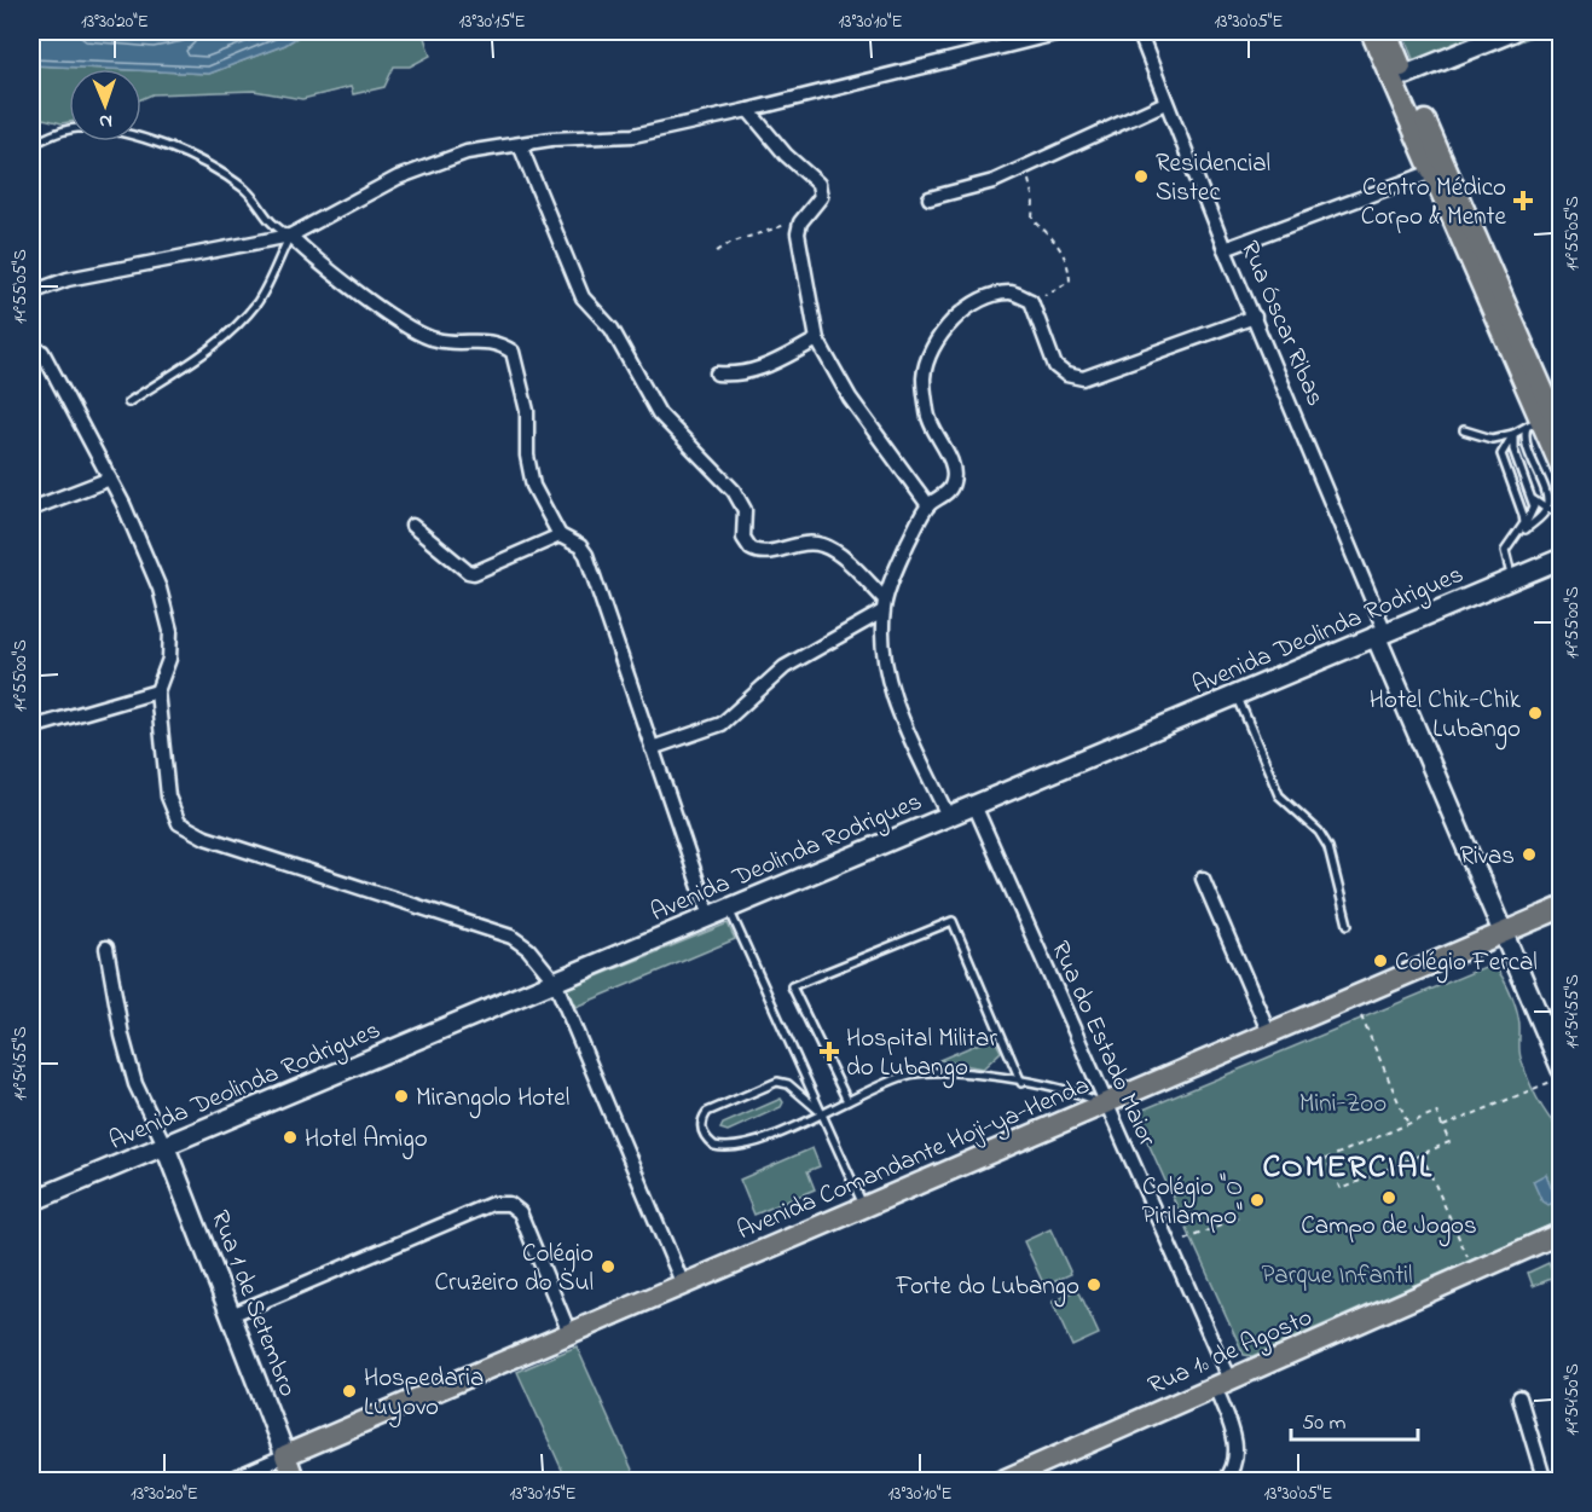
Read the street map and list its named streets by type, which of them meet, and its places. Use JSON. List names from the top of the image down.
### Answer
{
  "streets": {
    "main road": ["Avenida Comandante Hoji-ya-Henda", "Rua 1 de Setembro", "Rua 1º de Agosto"],
    "street": ["Rua Óscar Ribas", "Avenida Deolinda Rodrigues", "Rua do Estado Maior"]
  },
  "crossings": [
    ["Rua Óscar Ribas", "Avenida Deolinda Rodrigues"],
    ["Rua Óscar Ribas", "Avenida Comandante Hoji-ya-Henda"],
    ["Avenida Deolinda Rodrigues", "Rua do Estado Maior"],
    ["Avenida Deolinda Rodrigues", "Rua 1 de Setembro"],
    ["Rua do Estado Maior", "Avenida Comandante Hoji-ya-Henda"],
    ["Rua do Estado Maior", "Rua 1º de Agosto"],
    ["Avenida Comandante Hoji-ya-Henda", "Rua 1 de Setembro"]
  ],
  "districts": ["COMERCIAL"],
  "parks": ["Mini-Zoo", "Parque Infantil"],
  "places": {
    "other": [
      "Residencial Sistec",
      "Hotel Chik-Chik Lubango",
      "Rivas",
      "Colégio Fercal",
      "Mirangolo Hotel",
      "Hotel Amigo",
      "Campo de Jogos",
      "Colégio \"O Pirilampo\"",
      "Colégio Cruzeiro do Sul",
      "Forte do Lubango",
      "Hospedaria Luyovo"
    ],
    "health": ["Centro Médico Corpo & Mente", "Hospital Militar do Lubango"]
  },
  "scale_bar": "50 m",
  "north": "bottom",
  "coordinates": [
    "13°30'20\"E",
    "13°30'15\"E",
    "13°30'10\"E",
    "13°30'05\"E",
    "14°55'05\"S",
    "14°55'00\"S",
    "14°54'55\"S",
    "14°54'50\"S"
  ]
}
